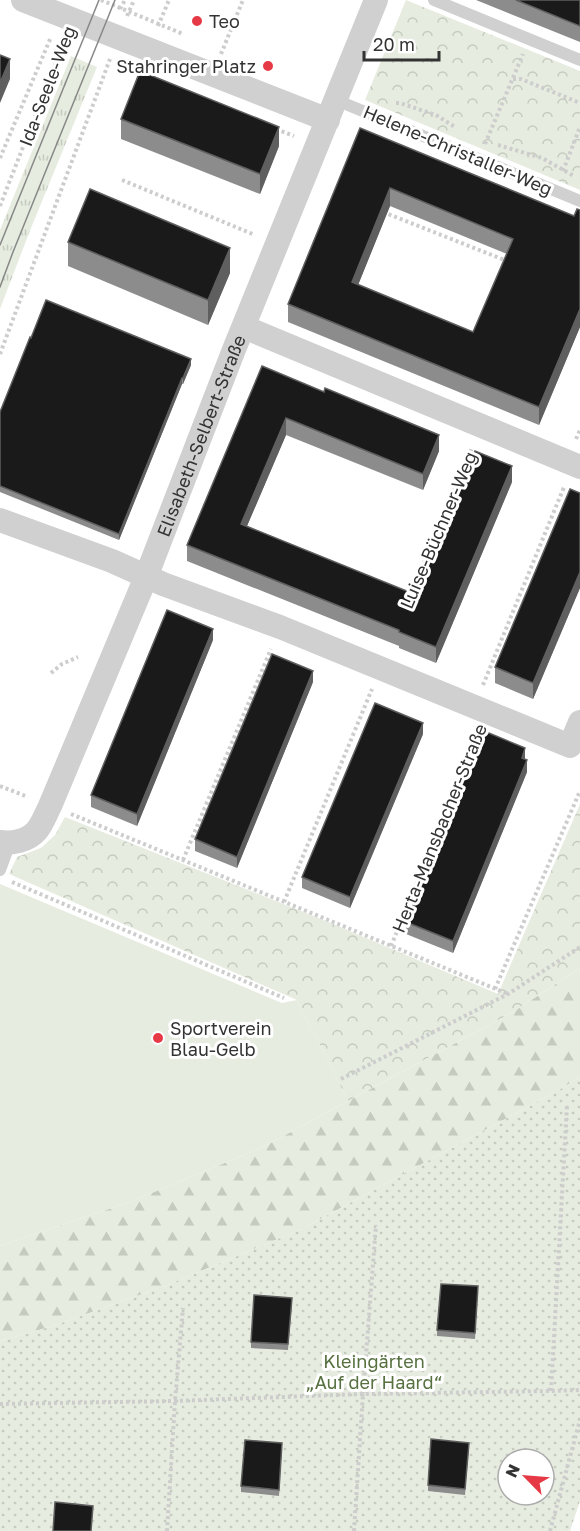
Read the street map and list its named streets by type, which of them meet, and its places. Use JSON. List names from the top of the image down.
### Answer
{
  "streets": {
    "street": ["Elisabeth-Selbert-Straße", "Herta-Mansbacher-Straße"],
    "lane": ["Helene-Christaller-Weg"],
    "path": ["Ida-Seele-Weg", "Luise-Büchner-Weg"]
  },
  "crossings": [
    ["Helene-Christaller-Weg", "Elisabeth-Selbert-Straße"],
    ["Elisabeth-Selbert-Straße", "Herta-Mansbacher-Straße"]
  ],
  "parks": ["Kleingärten „Auf der Haard“"],
  "places": ["Teo", "Stahringer Platz", "Sportverein Blau-Gelb"],
  "scale_bar": "20 m",
  "north": "top left"
}
